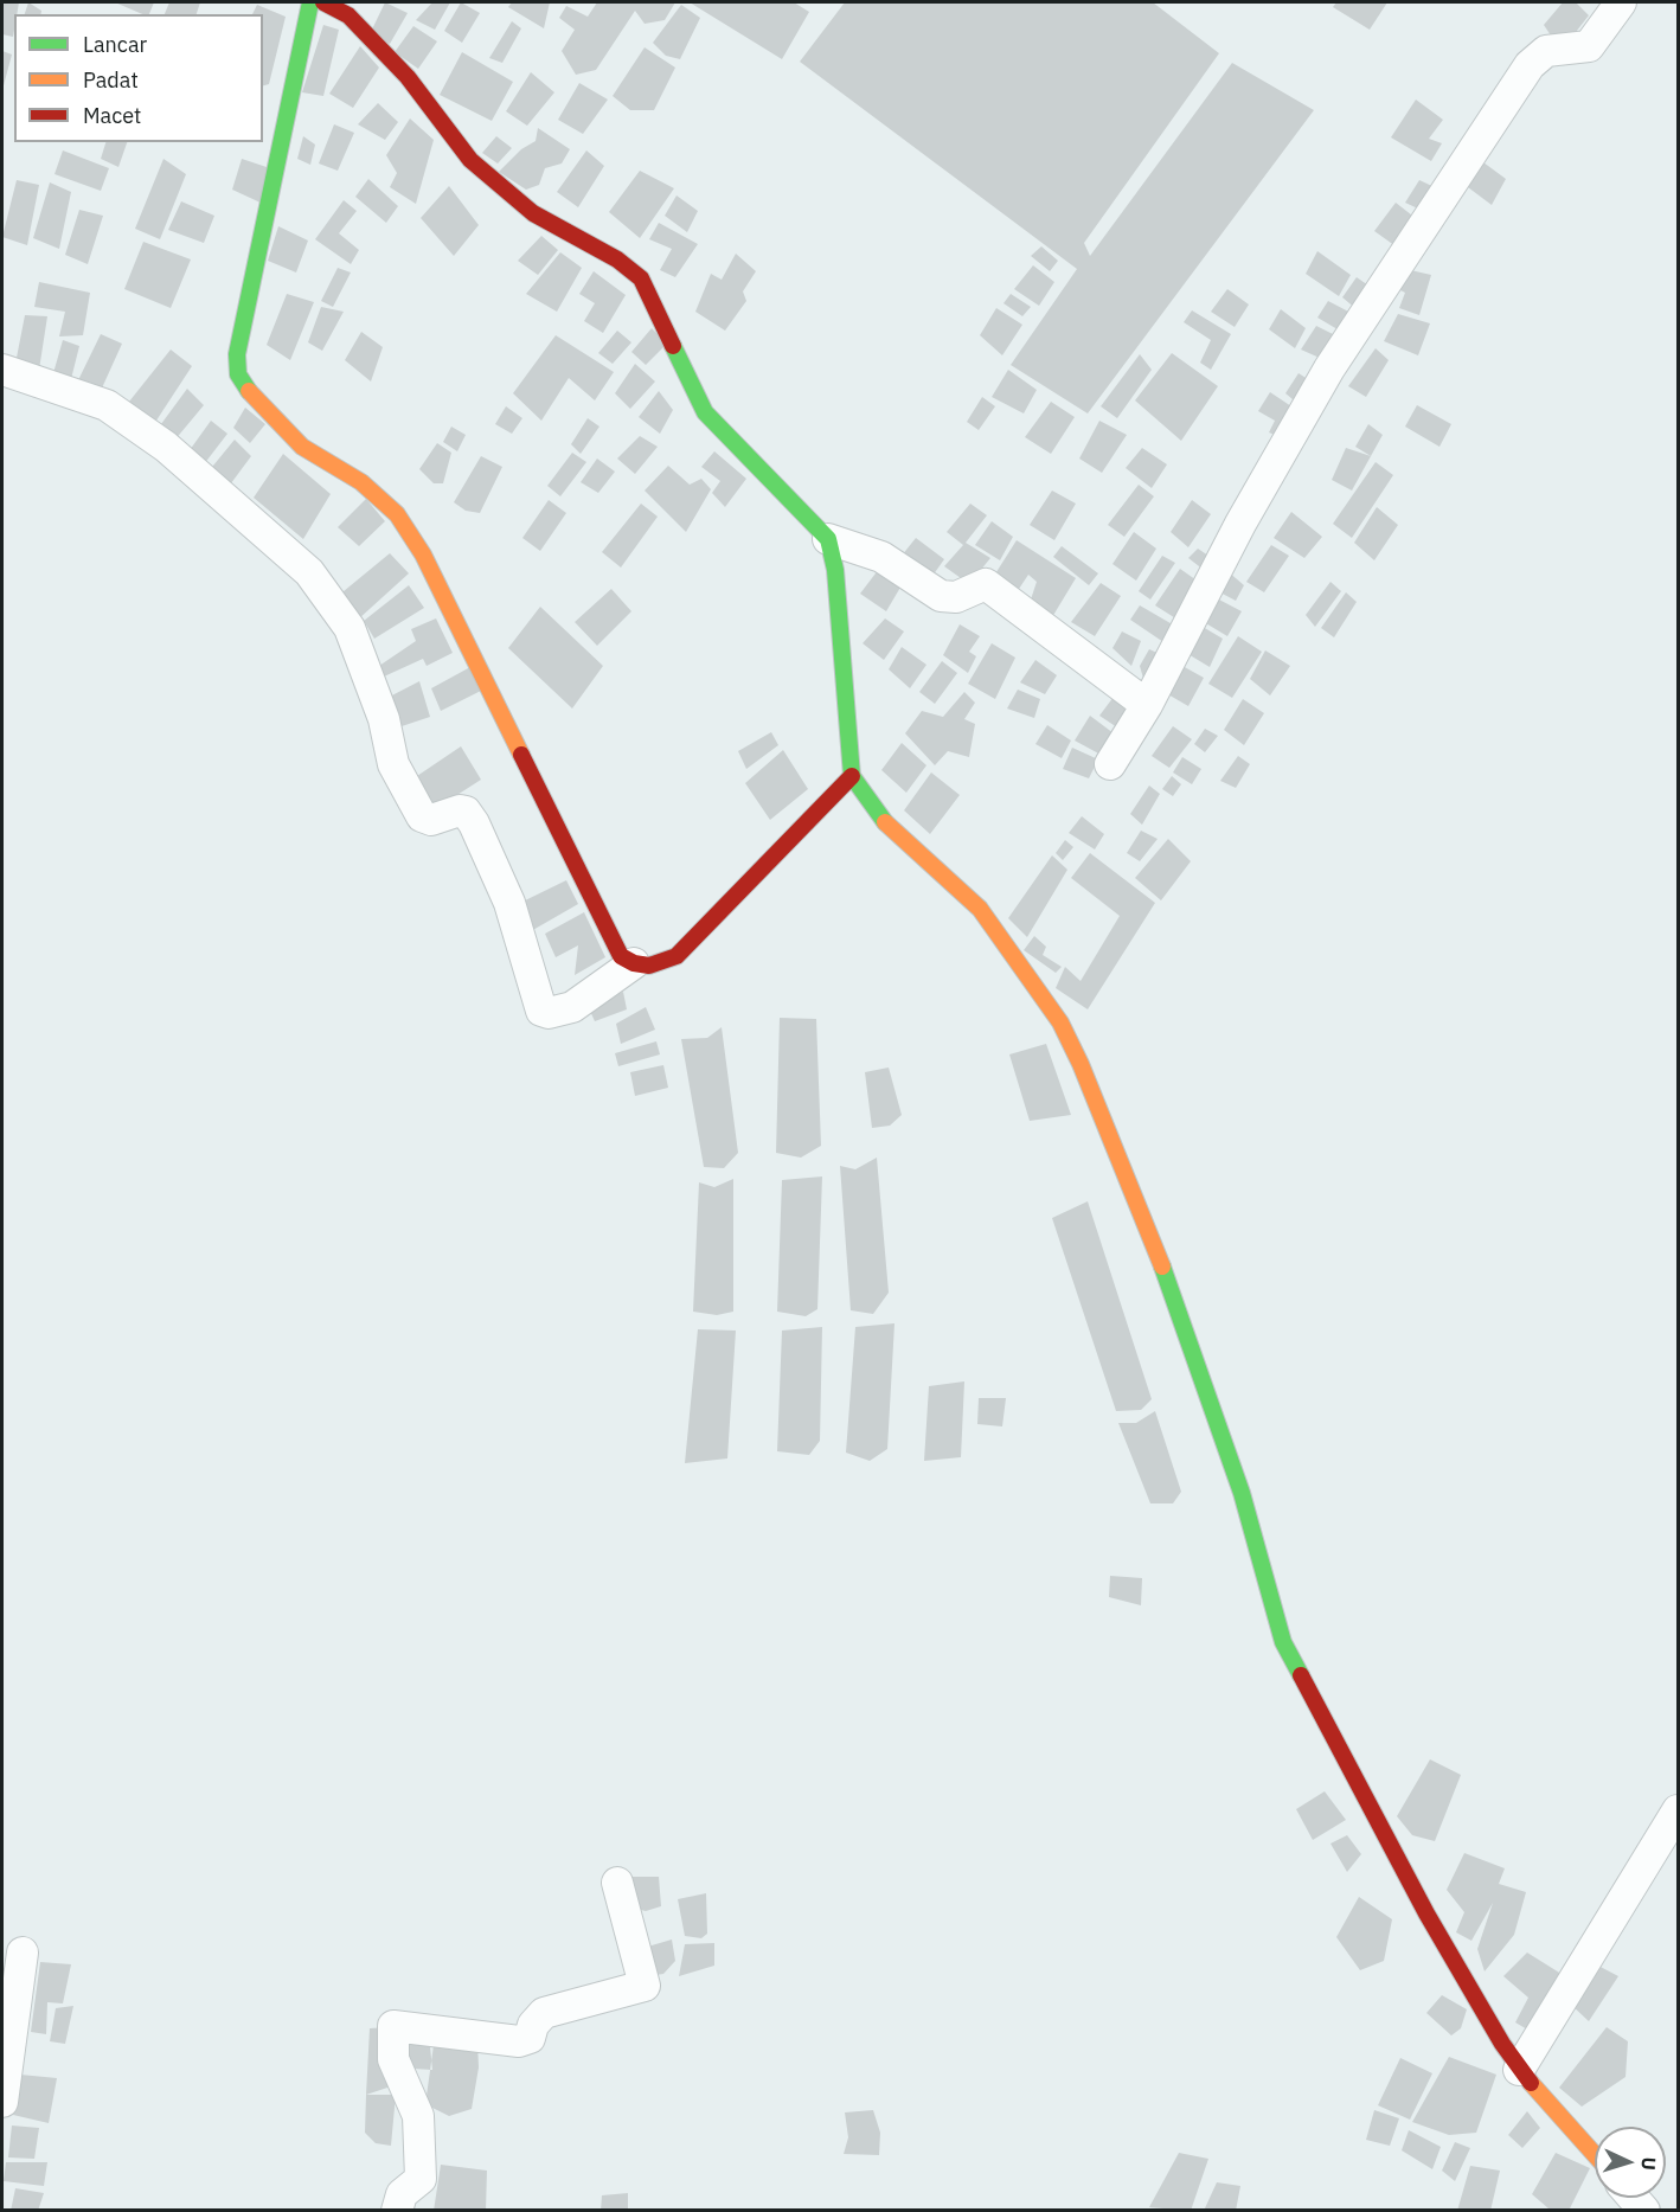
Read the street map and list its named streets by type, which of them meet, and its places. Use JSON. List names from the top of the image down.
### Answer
{
  "legend": ["Lancar", "Padat", "Macet"],
  "north": "right"
}
